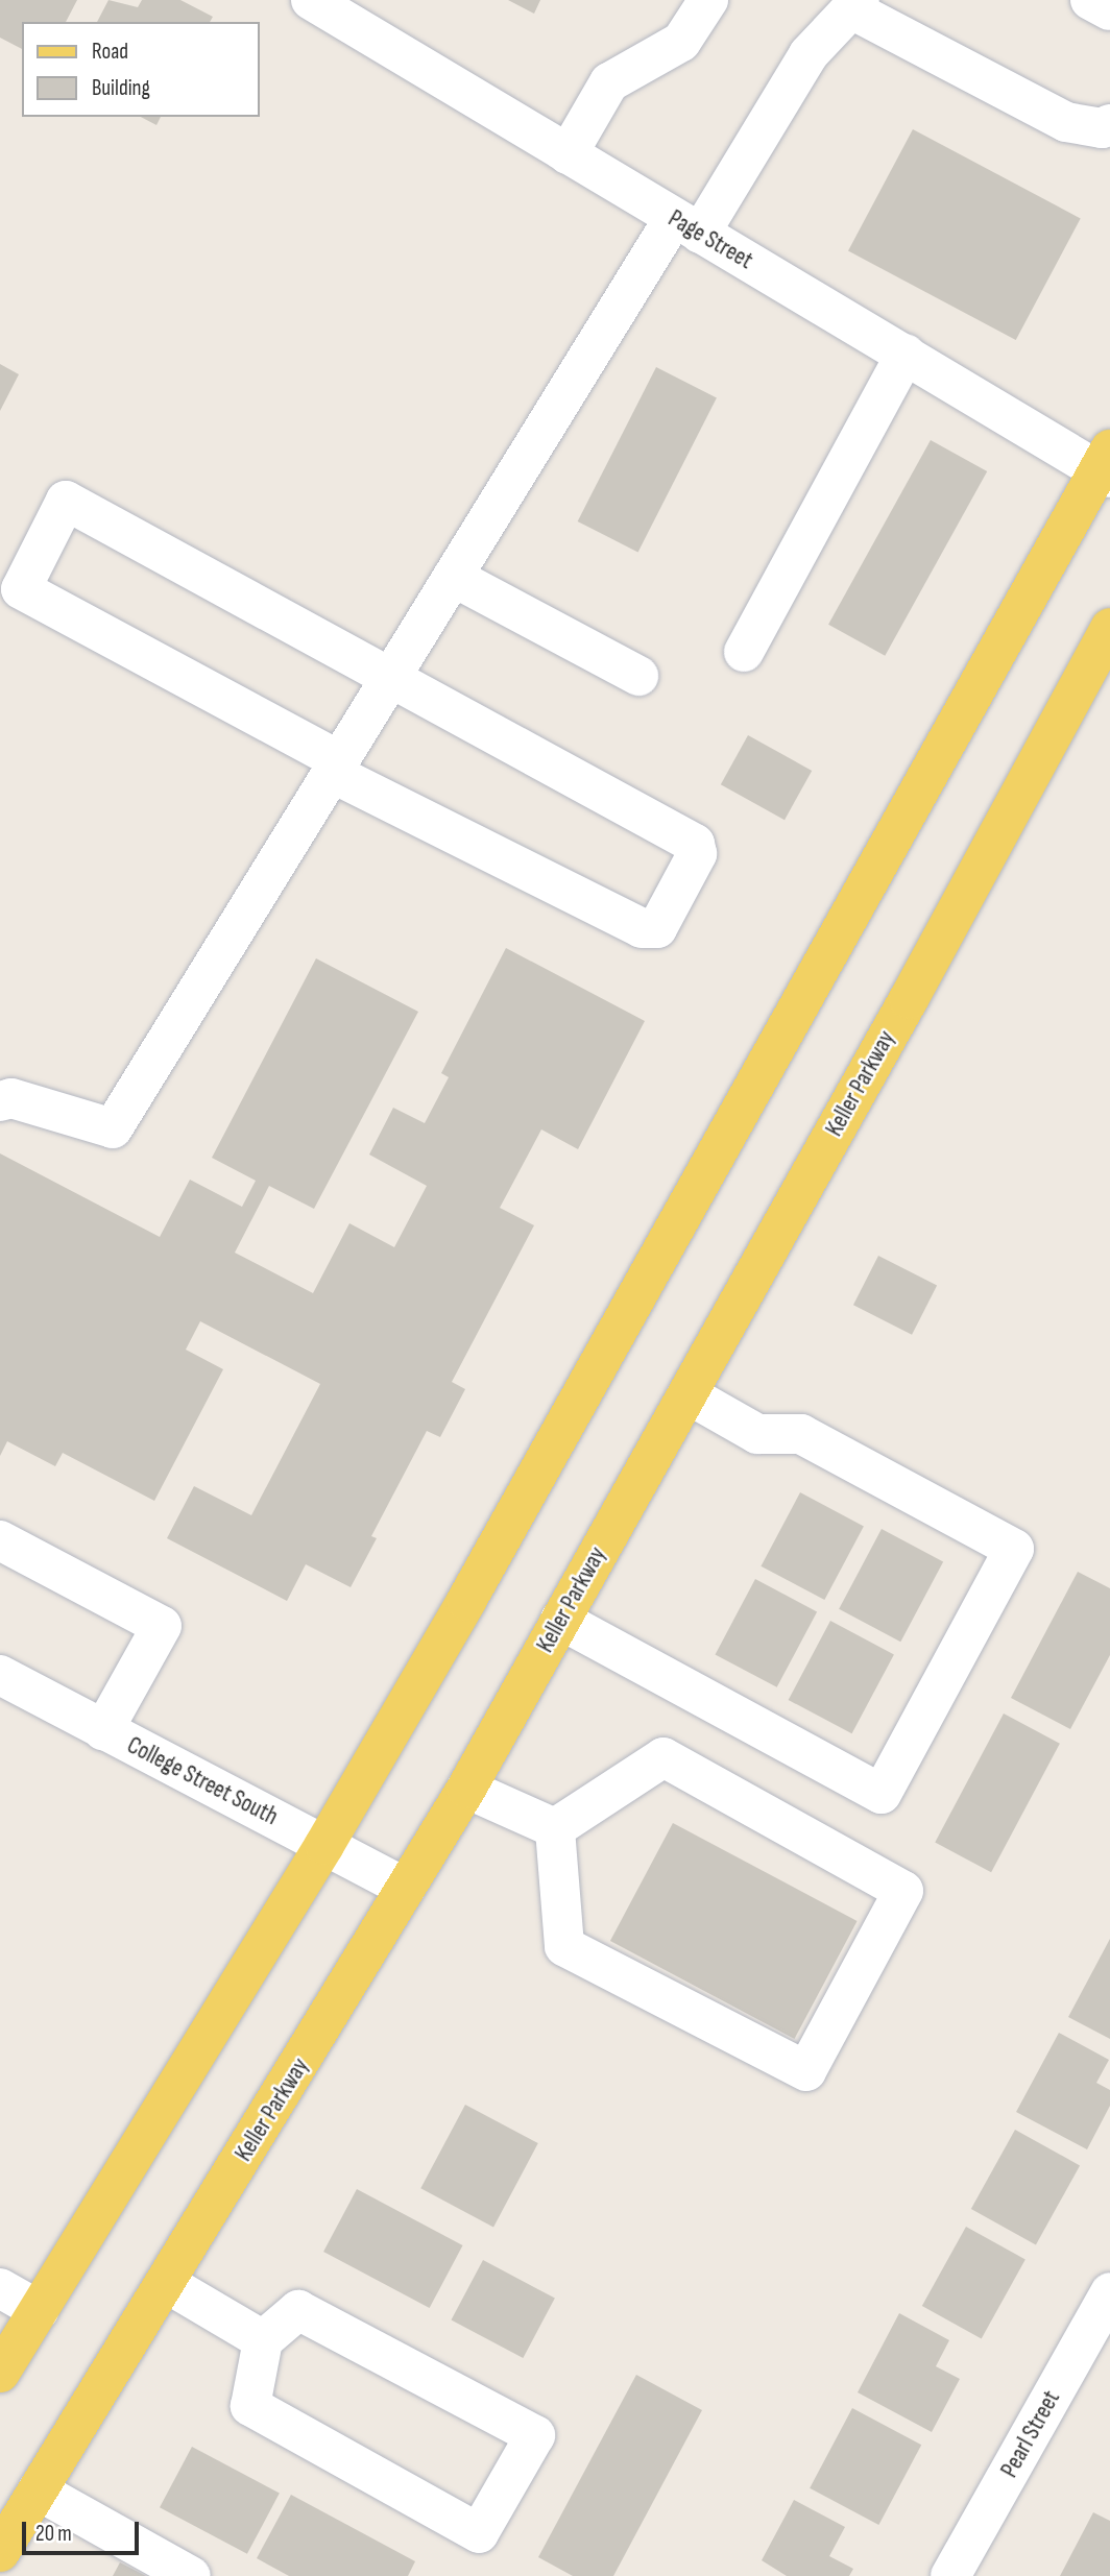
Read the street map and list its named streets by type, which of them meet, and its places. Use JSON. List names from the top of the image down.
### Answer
{
  "streets": {
    "main road": ["Keller Parkway"],
    "street": ["Page Street", "College Street South", "Pearl Street"]
  },
  "crossings": [
    ["Keller Parkway", "College Street South"]
  ],
  "legend": ["Road", "Building"],
  "scale_bar": "20 m"
}
